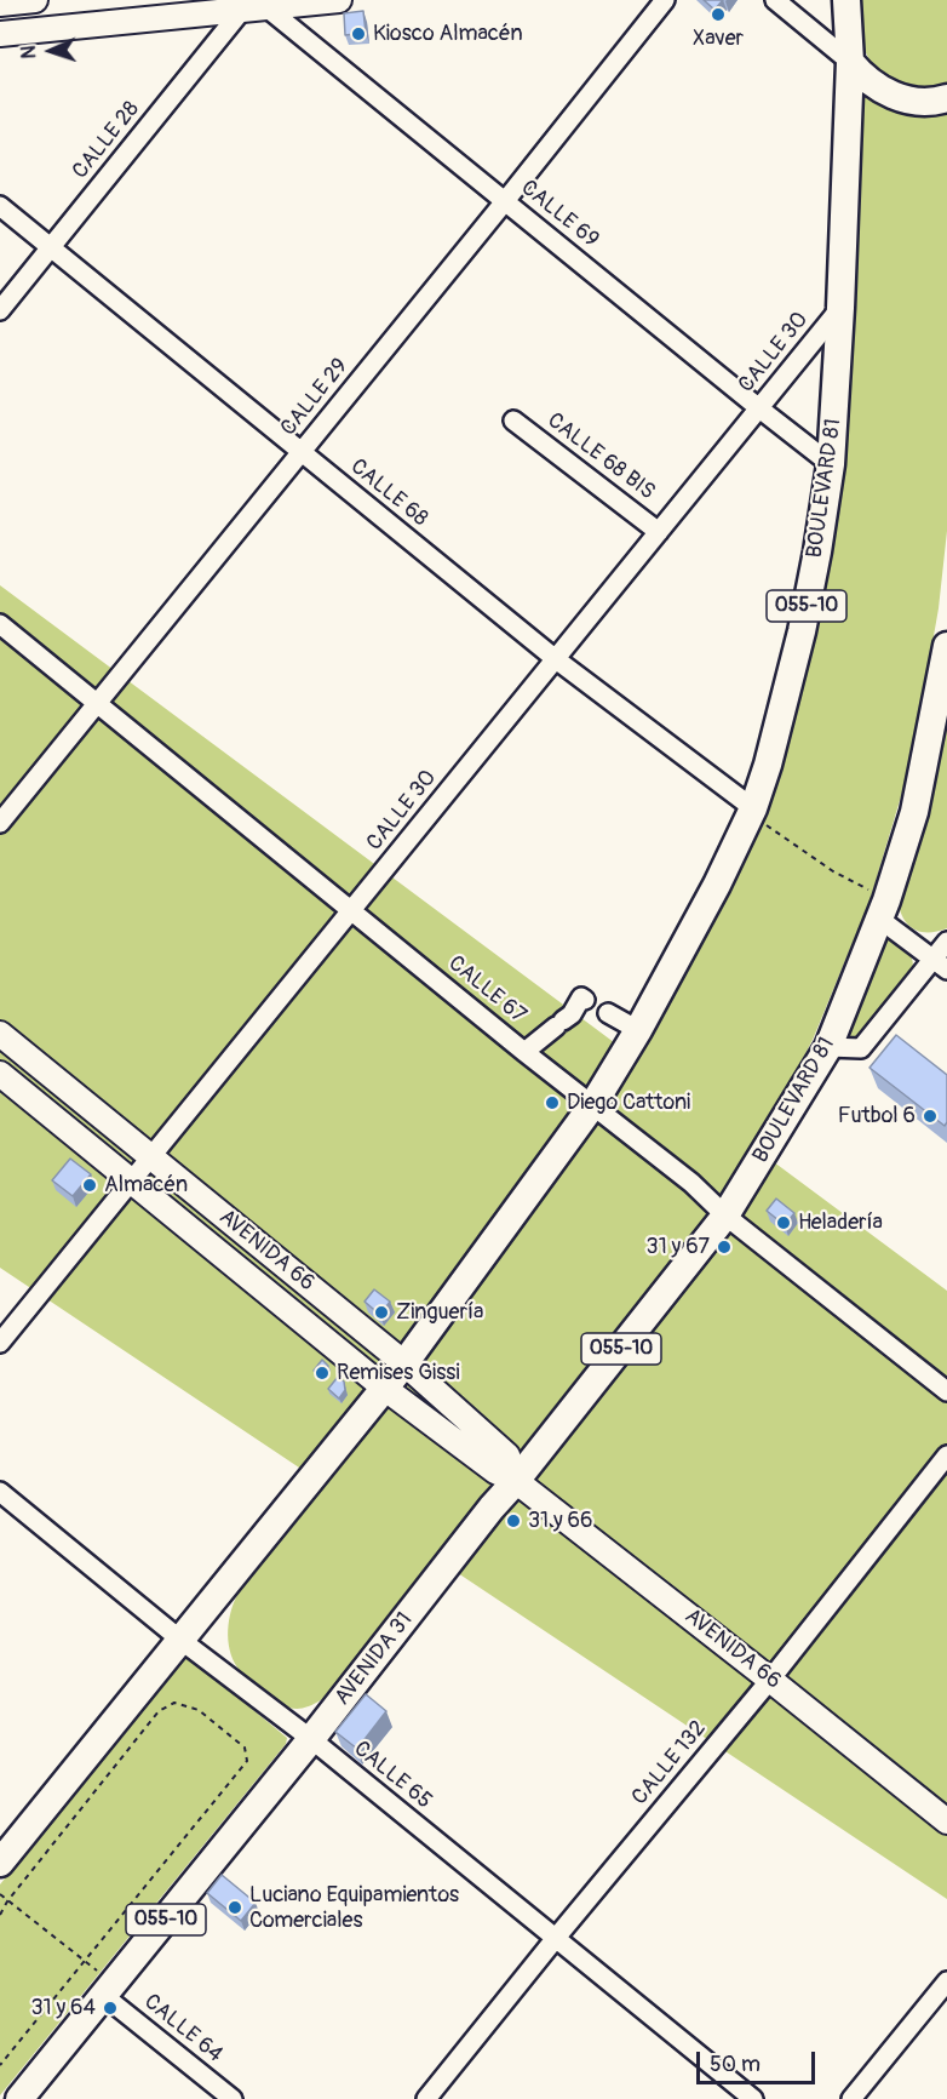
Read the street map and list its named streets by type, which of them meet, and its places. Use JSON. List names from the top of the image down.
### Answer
{
  "streets": {
    "highway": ["BOULEVARD 81", "055-10", "AVENIDA 31"],
    "main road": ["AVENIDA 66"],
    "street": [
      "CALLE 28",
      "CALLE 69",
      "CALLE 30",
      "CALLE 29",
      "CALLE 68 BIS",
      "CALLE 68",
      "CALLE 67",
      "CALLE 132",
      "CALLE 65",
      "CALLE 64"
    ]
  },
  "crossings": [
    ["CALLE 28", "CALLE 69"],
    ["CALLE 28", "CALLE 68"],
    ["CALLE 69", "CALLE 30"],
    ["CALLE 69", "CALLE 29"],
    ["CALLE 69", "BOULEVARD 81"],
    ["CALLE 30", "CALLE 68 BIS"],
    ["CALLE 30", "BOULEVARD 81"],
    ["CALLE 30", "CALLE 68"],
    ["CALLE 30", "CALLE 67"],
    ["CALLE 30", "AVENIDA 66"],
    ["CALLE 29", "CALLE 68"],
    ["CALLE 29", "CALLE 67"],
    ["BOULEVARD 81", "CALLE 68"],
    ["BOULEVARD 81", "055-10"],
    ["BOULEVARD 81", "CALLE 67"],
    ["BOULEVARD 81", "AVENIDA 31"],
    ["055-10", "CALLE 67"],
    ["055-10", "AVENIDA 66"],
    ["055-10", "CALLE 65"],
    ["CALLE 67", "AVENIDA 31"],
    ["AVENIDA 66", "AVENIDA 31"],
    ["AVENIDA 66", "CALLE 132"],
    ["AVENIDA 31", "CALLE 65"],
    ["AVENIDA 31", "CALLE 64"],
    ["CALLE 132", "CALLE 65"]
  ],
  "places": [
    "Xaver",
    "Kiosco Almacén",
    "Diego Cattoni",
    "Futbol 6",
    "Almacén",
    "Heladería",
    "31 y 67",
    "Zinguería",
    "Remises Gissi",
    "31 y 66",
    "Luciano Equipamientos Comerciales",
    "31 y 64"
  ],
  "scale_bar": "50 m",
  "north": "left"
}
